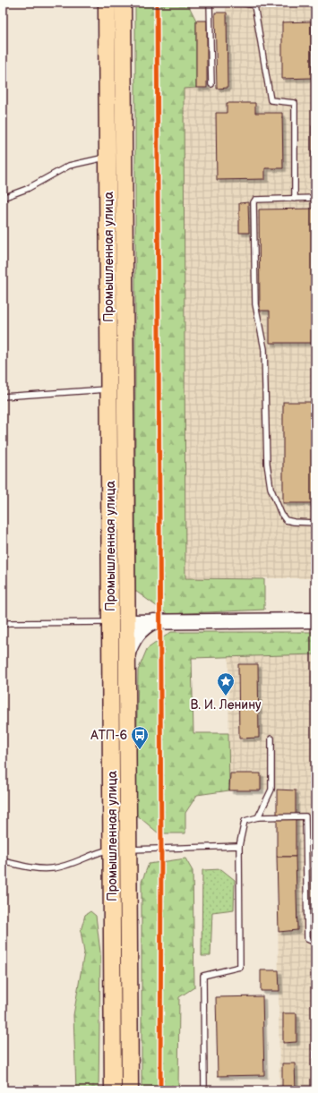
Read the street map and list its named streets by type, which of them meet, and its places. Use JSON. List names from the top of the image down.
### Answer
{
  "streets": {
    "main road": ["Промышленная улица"]
  },
  "places": {
    "place": ["В. И. Ленину"],
    "bus stop": ["АТП-6"]
  }
}
